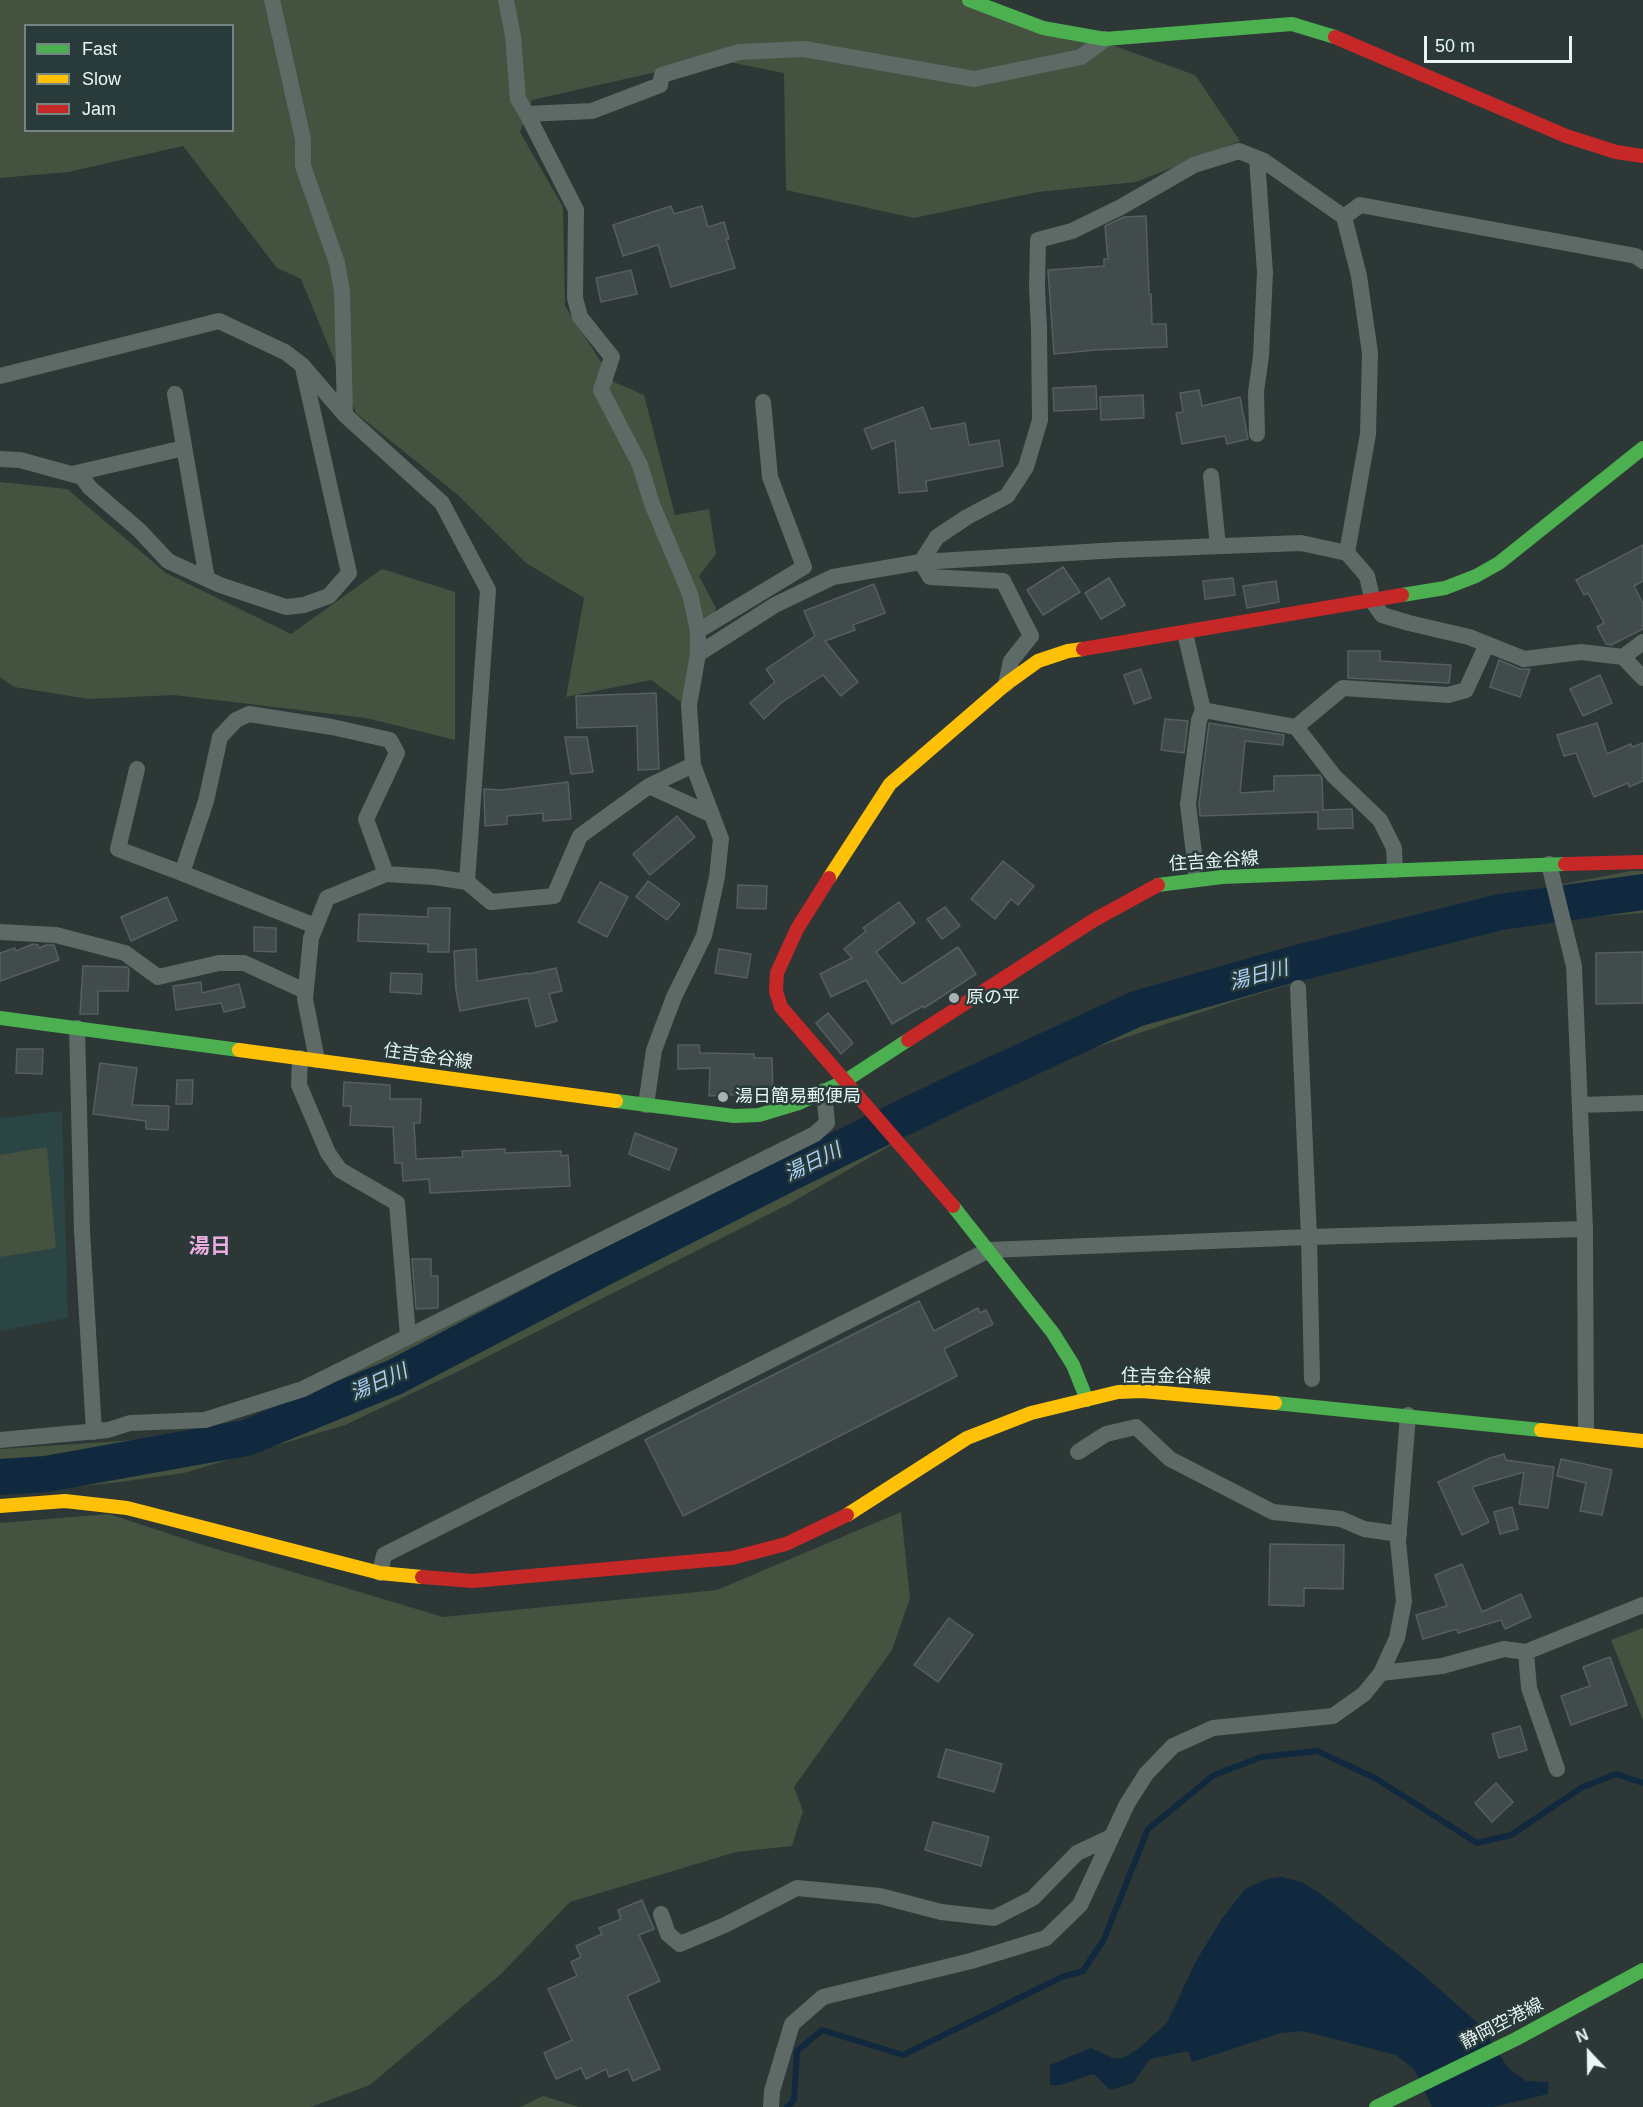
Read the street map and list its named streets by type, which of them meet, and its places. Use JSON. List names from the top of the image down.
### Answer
{
  "streets": {
    "street": ["住吉金谷線", "静岡空港線"]
  },
  "districts": ["湯日"],
  "water": ["湯日川"],
  "places": ["原の平", "湯日簡易郵便局"],
  "legend": ["Fast", "Slow", "Jam"],
  "scale_bar": "50 m",
  "north": "top"
}
